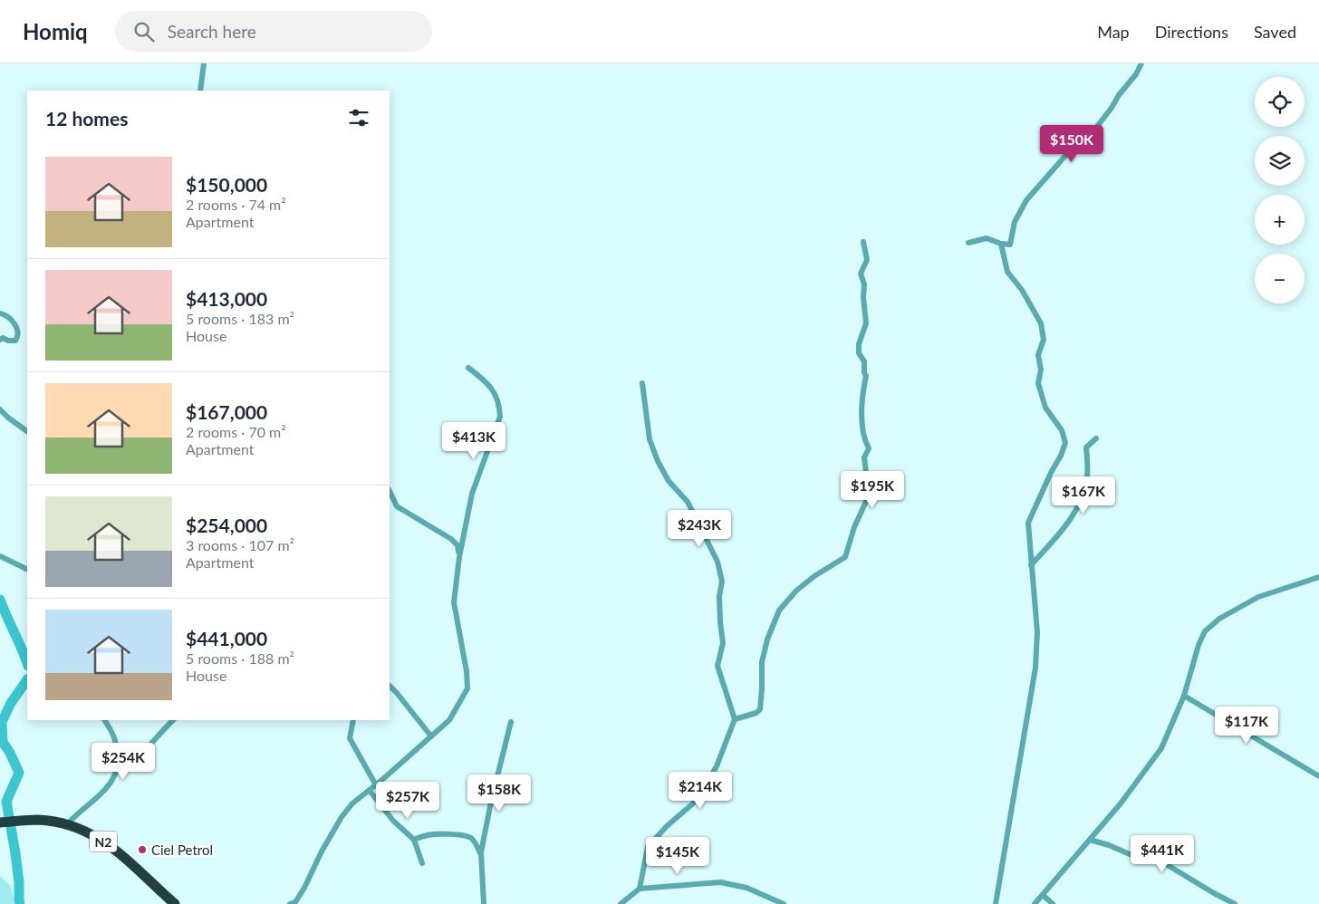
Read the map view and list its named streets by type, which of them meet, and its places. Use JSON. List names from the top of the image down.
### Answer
{
  "streets": {
    "highway": ["N2"]
  },
  "places": ["Ciel Petrol"],
  "page": {
    "header": "Homiq",
    "search": "Search here",
    "nav": ["Map", "Directions", "Saved"],
    "map_buttons": ["+", "−"],
    "heading": "12 homes",
    "price": [
      "$150K",
      "$413K",
      "$195K",
      "$167K",
      "$243K",
      "$117K",
      "$254K",
      "$214K",
      "$158K",
      "$257K",
      "$441K",
      "$145K"
    ],
    "list": [
      {
        "name": "$150,000",
        "note": "2 rooms · 74 m² · Apartment"
      },
      {
        "name": "$413,000",
        "note": "5 rooms · 183 m² · House"
      },
      {
        "name": "$167,000",
        "note": "2 rooms · 70 m² · Apartment"
      },
      {
        "name": "$254,000",
        "note": "3 rooms · 107 m² · Apartment"
      },
      {
        "name": "$441,000",
        "note": "5 rooms · 188 m² · House"
      }
    ]
  }
}
